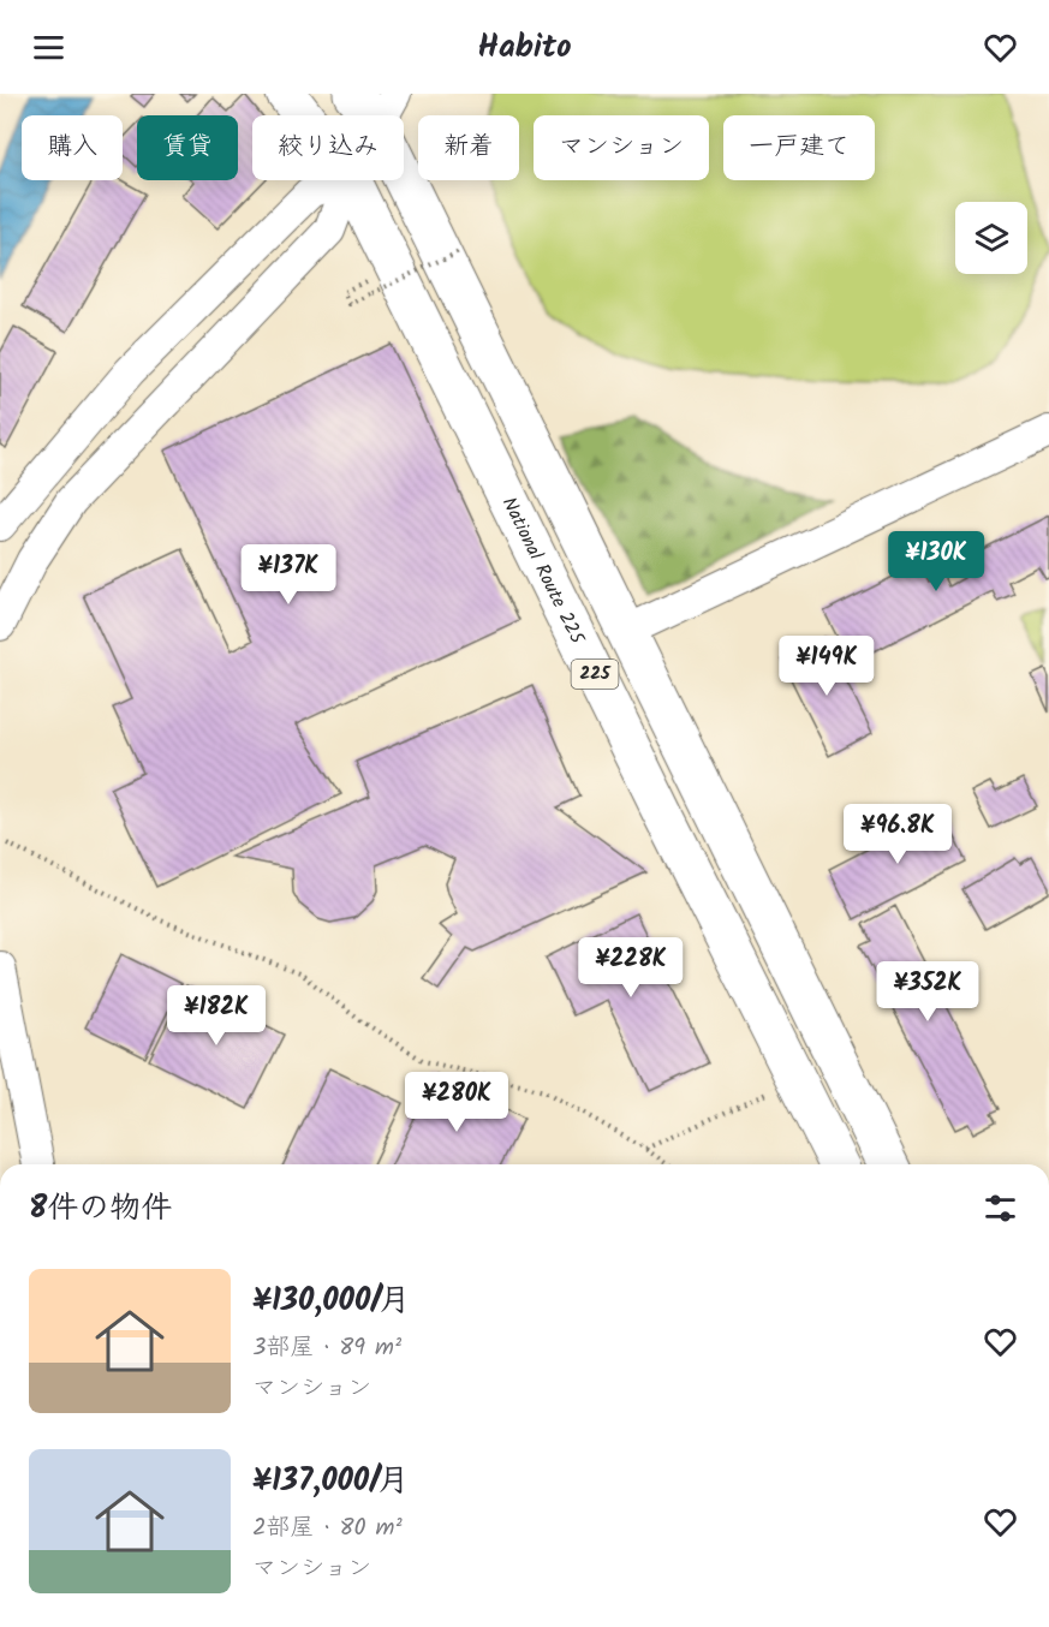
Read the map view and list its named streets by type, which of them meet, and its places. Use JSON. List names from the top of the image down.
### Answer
{
  "streets": {
    "main road": ["National Route 225", "225"]
  },
  "page": {
    "header": "Habito",
    "chip": [
      "購入",
      "賃貸",
      "絞り込み",
      "新着",
      "マンション",
      "一戸建て"
    ],
    "price": [
      "¥130K",
      "¥137K",
      "¥149K",
      "¥96.8K",
      "¥228K",
      "¥352K",
      "¥182K",
      "¥280K"
    ],
    "heading": "8件の物件",
    "list": [
      {
        "name": "¥130,000/月",
        "note": "3部屋 · 89 m² · マンション"
      },
      {
        "name": "¥137,000/月",
        "note": "2部屋 · 80 m² · マンション"
      }
    ]
  }
}
